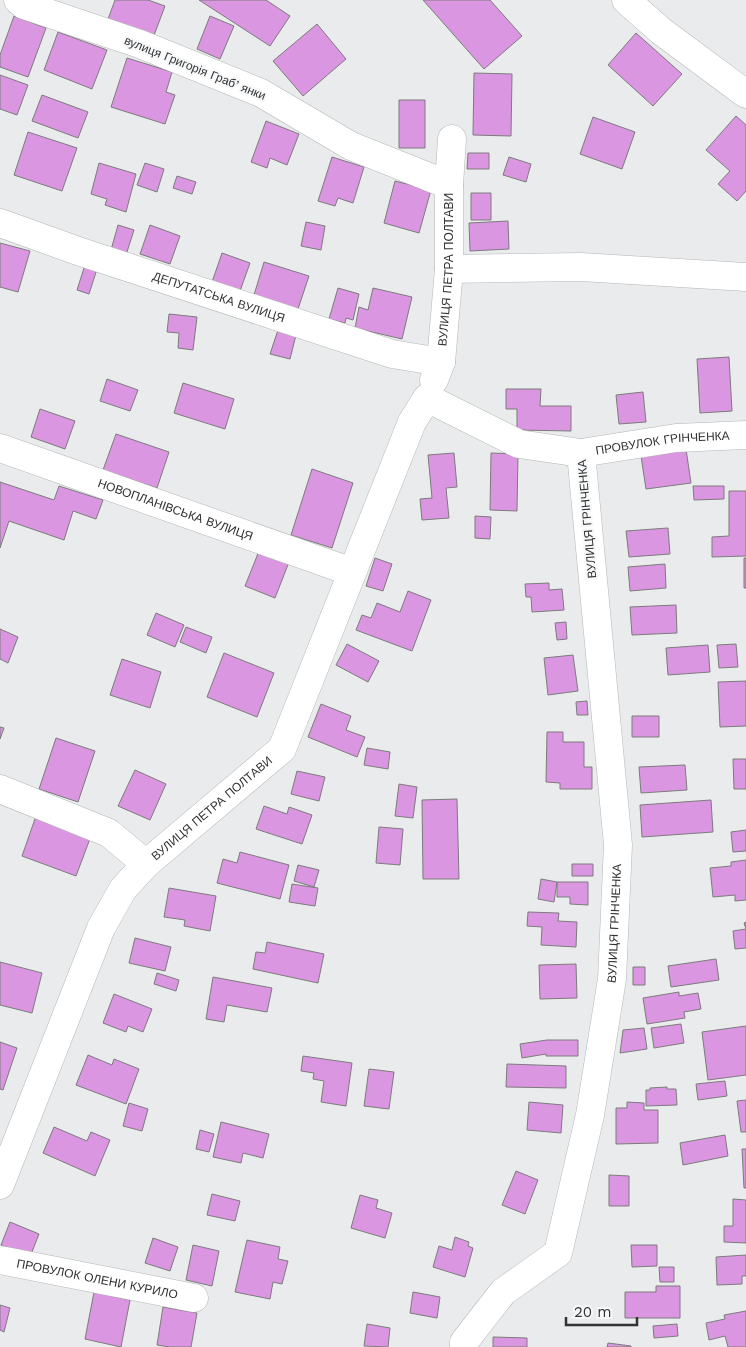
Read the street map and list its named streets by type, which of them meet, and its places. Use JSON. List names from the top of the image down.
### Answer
{
  "streets": {
    "street": [
      "вулиця Григорія Грабʼянки",
      "ВУЛИЦЯ ПЕТРА ПОЛТАВИ",
      "ДЕПУТАТСЬКА ВУЛИЦЯ",
      "ПРОВУЛОК ГРІНЧЕНКА",
      "НОВОПЛАНІВСЬКА ВУЛИЦЯ",
      "ВУЛИЦЯ ГРІНЧЕНКА",
      "ПРОВУЛОК ОЛЕНИ КУРИЛО"
    ]
  },
  "crossings": [
    ["вулиця Григорія Грабʼянки", "ВУЛИЦЯ ПЕТРА ПОЛТАВИ"],
    ["ВУЛИЦЯ ПЕТРА ПОЛТАВИ", "ДЕПУТАТСЬКА ВУЛИЦЯ"],
    ["ВУЛИЦЯ ПЕТРА ПОЛТАВИ", "НОВОПЛАНІВСЬКА ВУЛИЦЯ"],
    ["ПРОВУЛОК ГРІНЧЕНКА", "ВУЛИЦЯ ГРІНЧЕНКА"]
  ],
  "scale_bar": "20 m"
}
